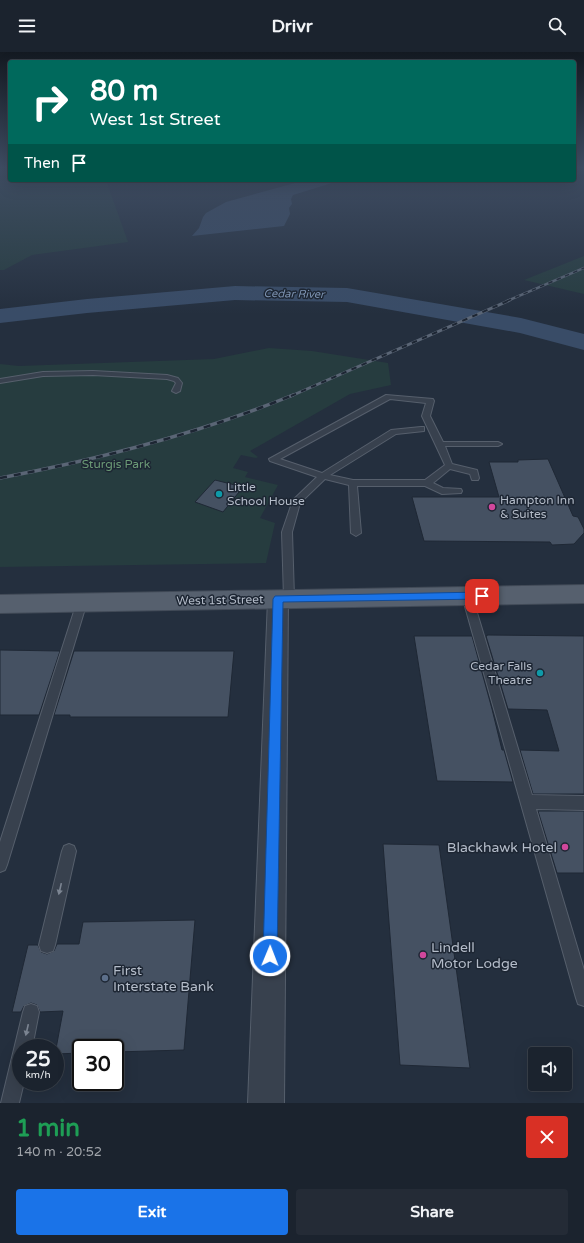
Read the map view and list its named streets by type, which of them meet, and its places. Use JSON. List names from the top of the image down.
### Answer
{
  "streets": {
    "main road": ["West 1st Street"]
  },
  "water": ["Cedar River"],
  "parks": ["Sturgis Park"],
  "places": [
    "Little School House",
    "Hampton Inn & Suites",
    "Cedar Falls Theatre",
    "Blackhawk Hotel",
    "Lindell Motor Lodge",
    "First Interstate Bank"
  ],
  "page": {
    "header": "Drivr",
    "turn": ["80 m", "West 1st Street"],
    "then": "Then",
    "speed": "25 km/h",
    "limit": "30",
    "heading": ["1 min", "140 m · 20:52"],
    "buttons": ["Exit", "Share"]
  }
}
